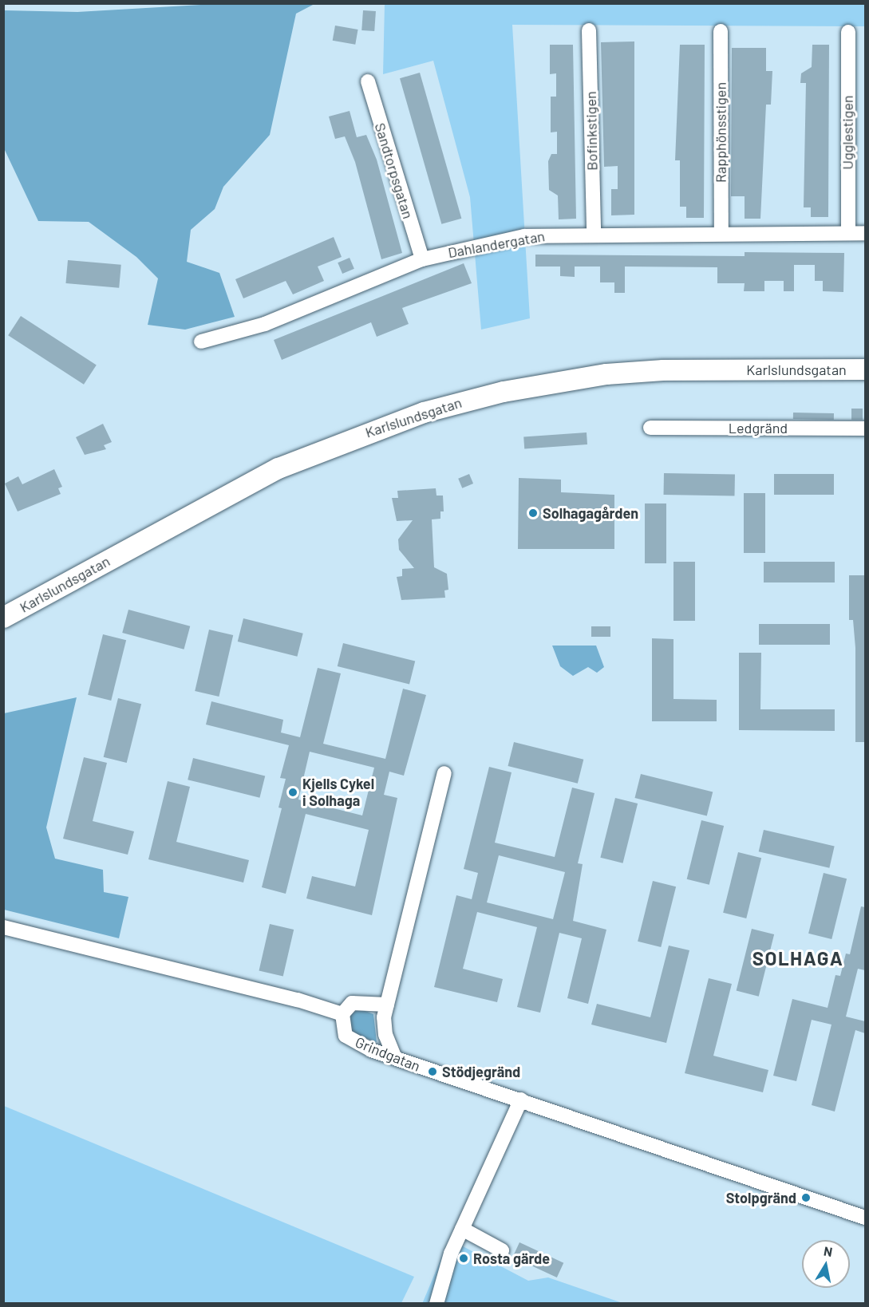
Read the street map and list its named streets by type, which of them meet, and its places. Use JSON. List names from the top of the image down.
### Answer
{
  "streets": {
    "main road": ["Karlslundsgatan"],
    "street": [
      "Bofinkstigen",
      "Rapphönsstigen",
      "Ugglestigen",
      "Sandtorpsgatan",
      "Dahlandergatan",
      "Ledgränd",
      "Grindgatan"
    ]
  },
  "crossings": [
    ["Bofinkstigen", "Dahlandergatan"],
    ["Rapphönsstigen", "Dahlandergatan"],
    ["Ugglestigen", "Dahlandergatan"],
    ["Sandtorpsgatan", "Dahlandergatan"]
  ],
  "districts": ["SOLHAGA"],
  "places": [
    "Solhagagården",
    "Kjells Cykel i Solhaga",
    "Stödjegränd",
    "Stolpgränd",
    "Rosta gärde"
  ],
  "north": "top"
}
